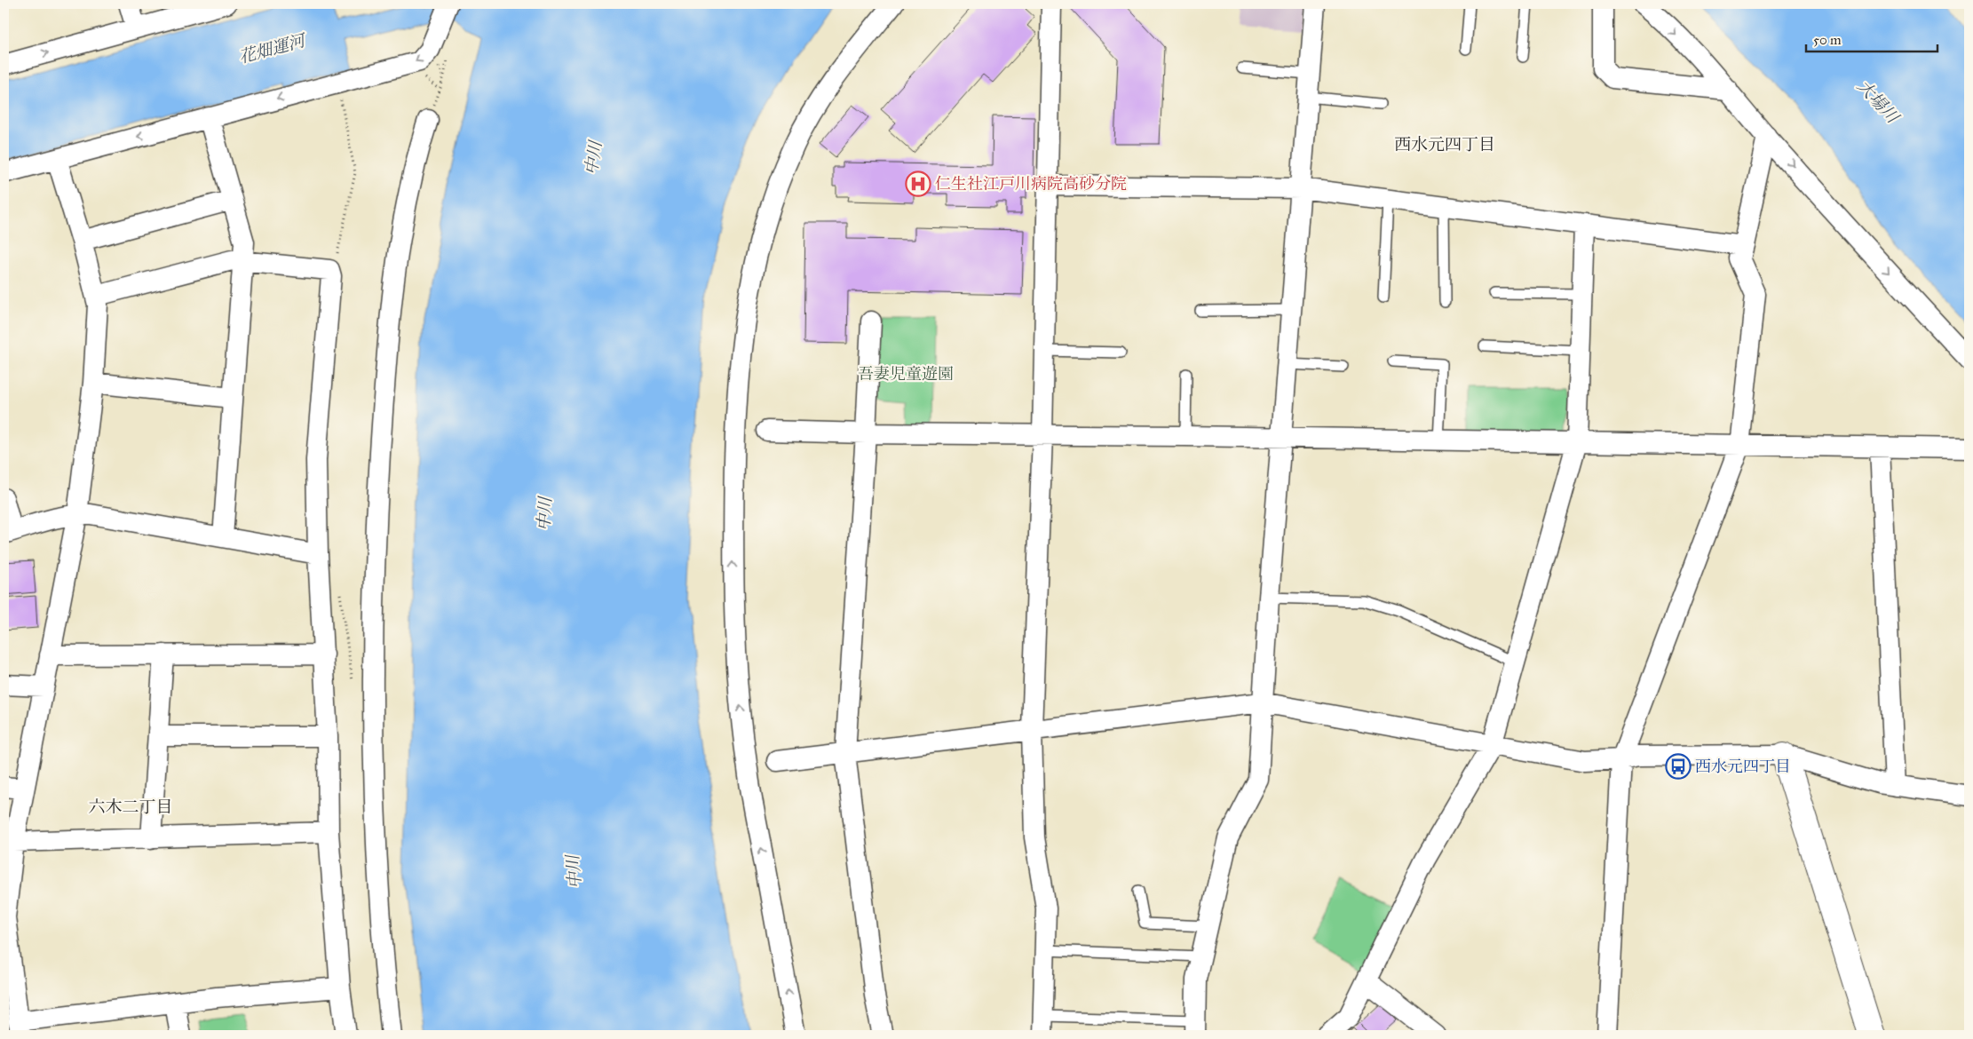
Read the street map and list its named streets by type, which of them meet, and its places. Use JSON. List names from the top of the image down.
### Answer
{
  "districts": ["西水元四丁目", "六木二丁目"],
  "water": ["花畑運河", "大場川", "中川"],
  "parks": ["吾妻児童遊園"],
  "places": {
    "hospital": ["仁生社江戸川病院高砂分院"],
    "bus stop": ["西水元四丁目"]
  },
  "scale_bar": "50 m"
}
